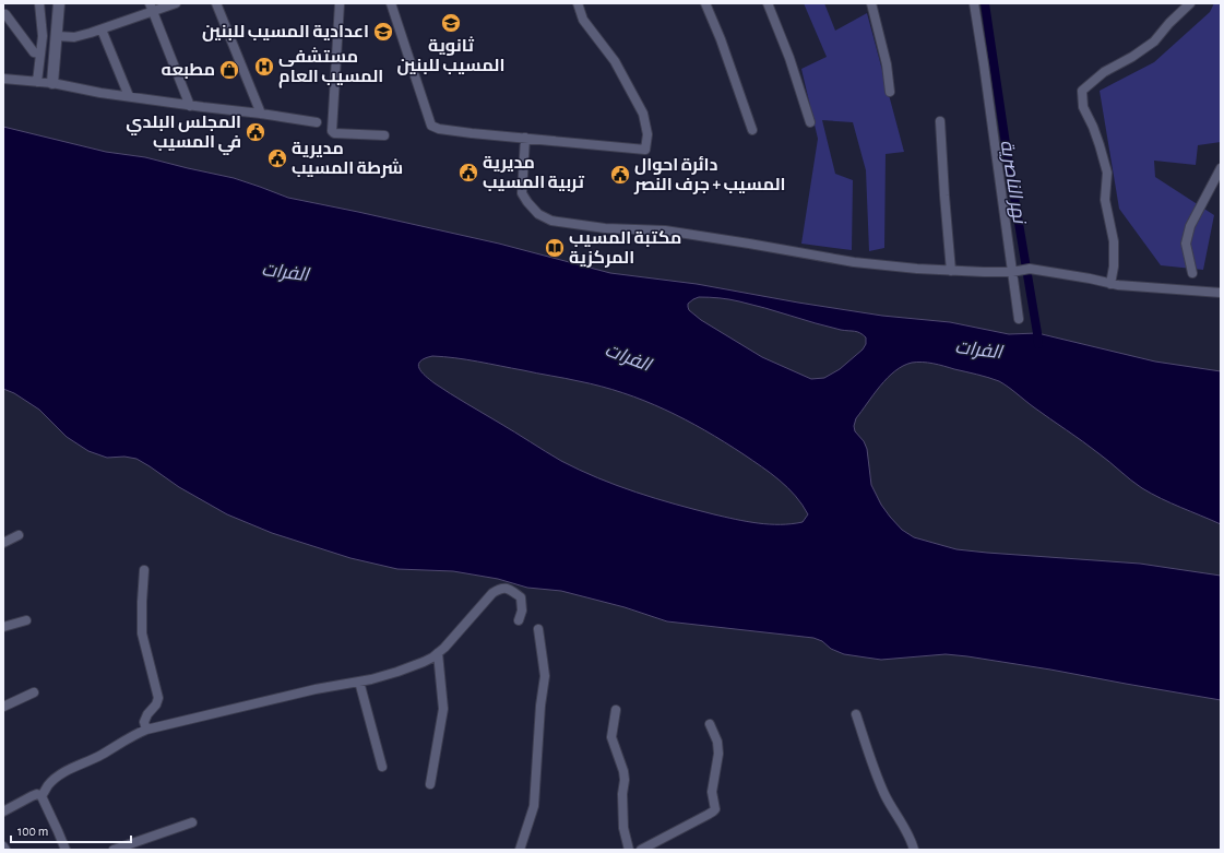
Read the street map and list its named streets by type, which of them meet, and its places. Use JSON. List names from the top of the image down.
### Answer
{
  "water": ["نهر الناصرية", "الفرات"],
  "places": {
    "school or university": ["ثانوية المسيب للبنين", "اعدادية المسيب للبنين"],
    "hospital": ["مستشفى المسيب العام"],
    "shop": ["مطبعه"],
    "public building": [
      "المجلس البلدي في المسيب",
      "مديرية شرطة المسيب",
      "مديرية تربية المسيب",
      "دائرة احوال المسيب + جرف النصر"
    ],
    "library": ["مكتبة المسيب المركزية"]
  },
  "scale_bar": "100 m"
}
